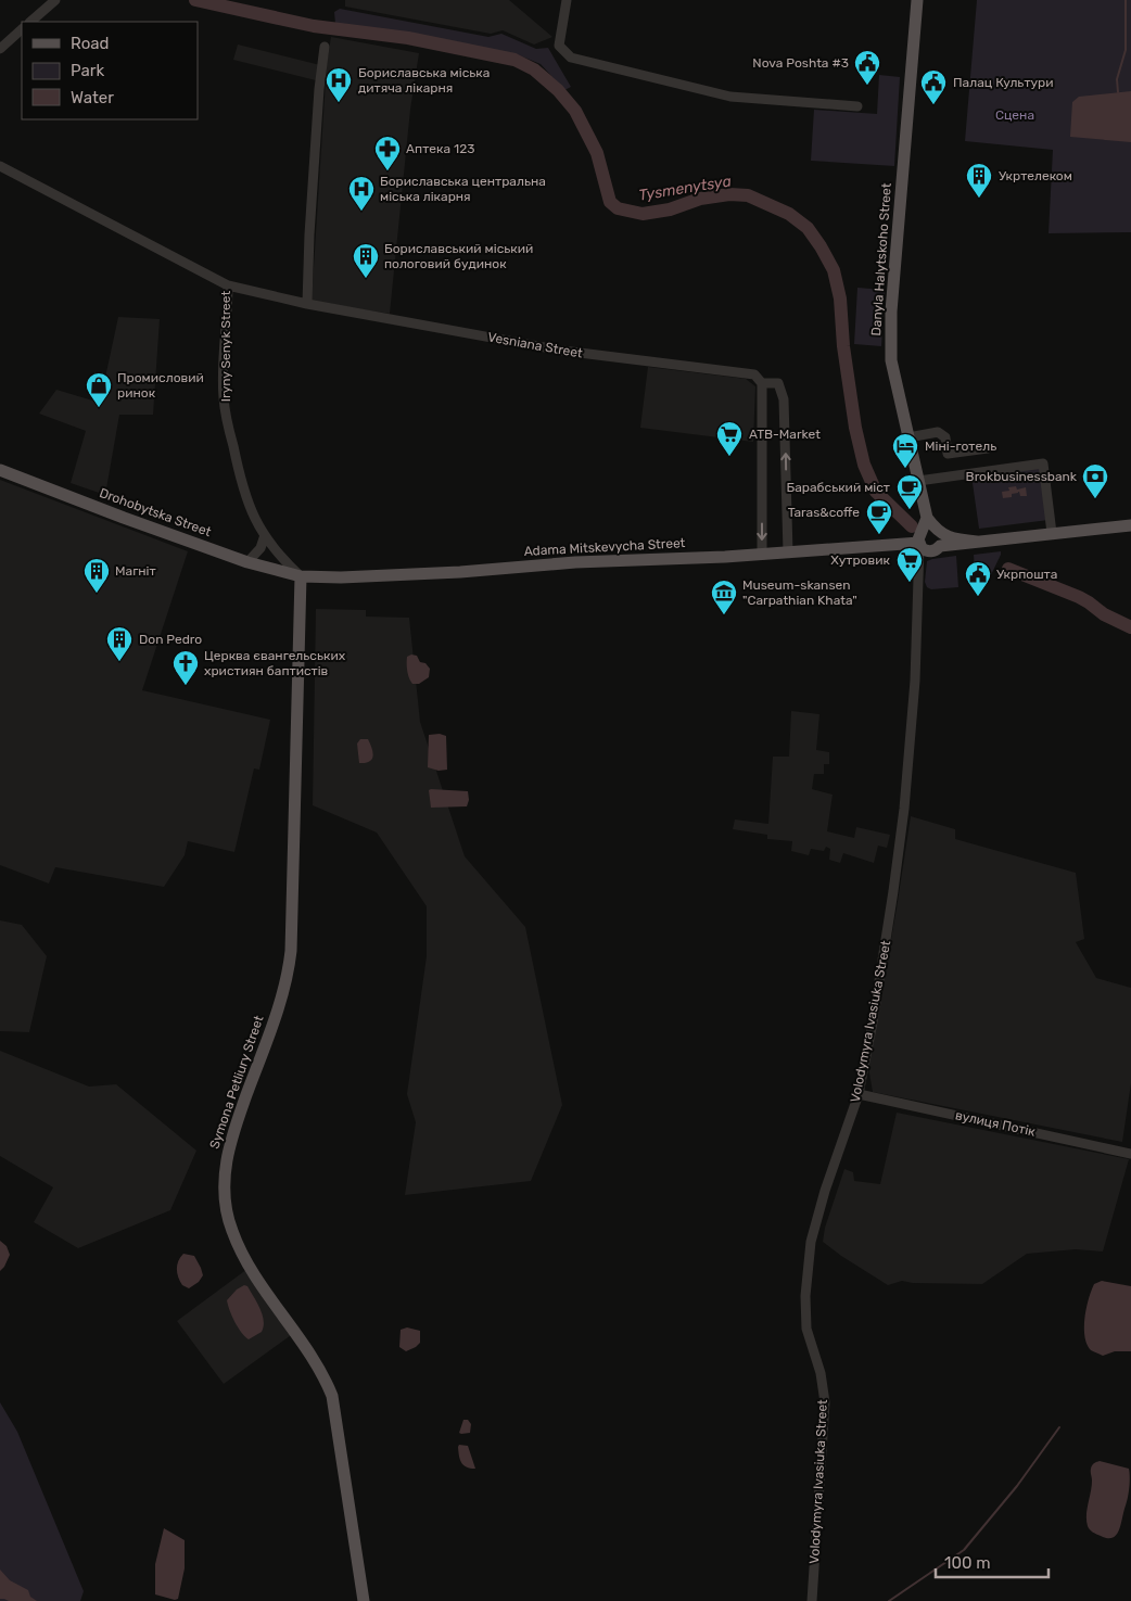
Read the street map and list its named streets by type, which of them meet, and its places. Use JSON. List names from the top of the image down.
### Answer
{
  "streets": {
    "main road": [
      "Danyla Halytskoho Street",
      "Drohobytska Street",
      "Adama Mitskevycha Street",
      "Symona Petliury Street"
    ],
    "street": [
      "Vesniana Street",
      "Iryny Senyk Street",
      "Volodymyra Ivasiuka Street",
      "вулиця Потік"
    ]
  },
  "crossings": [
    ["Vesniana Street", "Iryny Senyk Street"],
    ["Vesniana Street", "Adama Mitskevycha Street"],
    ["Iryny Senyk Street", "Drohobytska Street"],
    ["Iryny Senyk Street", "Adama Mitskevycha Street"],
    ["Iryny Senyk Street", "Symona Petliury Street"],
    ["Drohobytska Street", "Adama Mitskevycha Street"],
    ["Drohobytska Street", "Symona Petliury Street"],
    ["Adama Mitskevycha Street", "Volodymyra Ivasiuka Street"],
    ["Adama Mitskevycha Street", "Symona Petliury Street"],
    ["Volodymyra Ivasiuka Street", "вулиця Потік"]
  ],
  "water": ["Tysmenytsya"],
  "parks": ["Сцена"],
  "places": {
    "public building": ["Nova Poshta #3", "Палац Культури", "Укрпошта"],
    "hospital": ["Бориславська міська дитяча лікарня", "Бориславська центральна міська лікарня"],
    "pharmacy": ["Аптека 123"],
    "building": [
      "Укртелеком",
      "Бориславський міський пологовий будинок",
      "Магніт",
      "Don Pedro"
    ],
    "shop": ["Промисловий ринок"],
    "supermarket": ["ATB-Market", "Хутровик"],
    "hotel": ["Міні-готель"],
    "bank": ["Brokbusinessbank"],
    "cafe": ["Барабський міст", "Taras&coffe"],
    "museum": ["Museum-skansen \"Carpathian Khata\""],
    "church": ["Церква євангельських християн баптистів"]
  },
  "legend": ["Road", "Park", "Water"],
  "scale_bar": "100 m"
}
